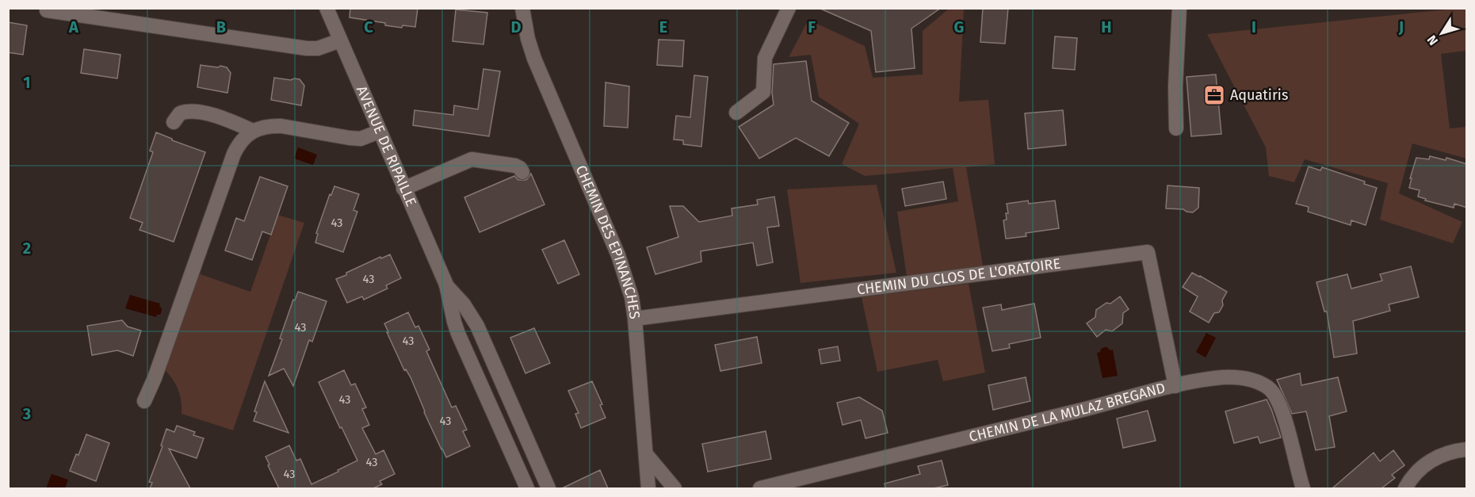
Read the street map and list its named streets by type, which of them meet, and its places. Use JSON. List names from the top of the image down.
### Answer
{
  "streets": {
    "street": [
      "AVENUE DE RIPAILLE",
      "CHEMIN DES EPINANCHES",
      "CHEMIN DU CLOS DE L'ORATOIRE",
      "CHEMIN DE LA MULAZ BREGAND"
    ]
  },
  "crossings": [
    ["CHEMIN DES EPINANCHES", "CHEMIN DU CLOS DE L'ORATOIRE"],
    ["CHEMIN DU CLOS DE L'ORATOIRE", "CHEMIN DE LA MULAZ BREGAND"]
  ],
  "places": {
    "office": ["Aquatiris"]
  },
  "house_numbers": [
    "43",
    "43",
    "43",
    "43",
    "43",
    "43",
    "43",
    "43"
  ],
  "north": "bottom left",
  "grid": {
    "columns": [
      "A",
      "B",
      "C",
      "D",
      "E",
      "F",
      "G",
      "H",
      "I",
      "J"
    ],
    "rows": ["1", "2", "3"]
  }
}
